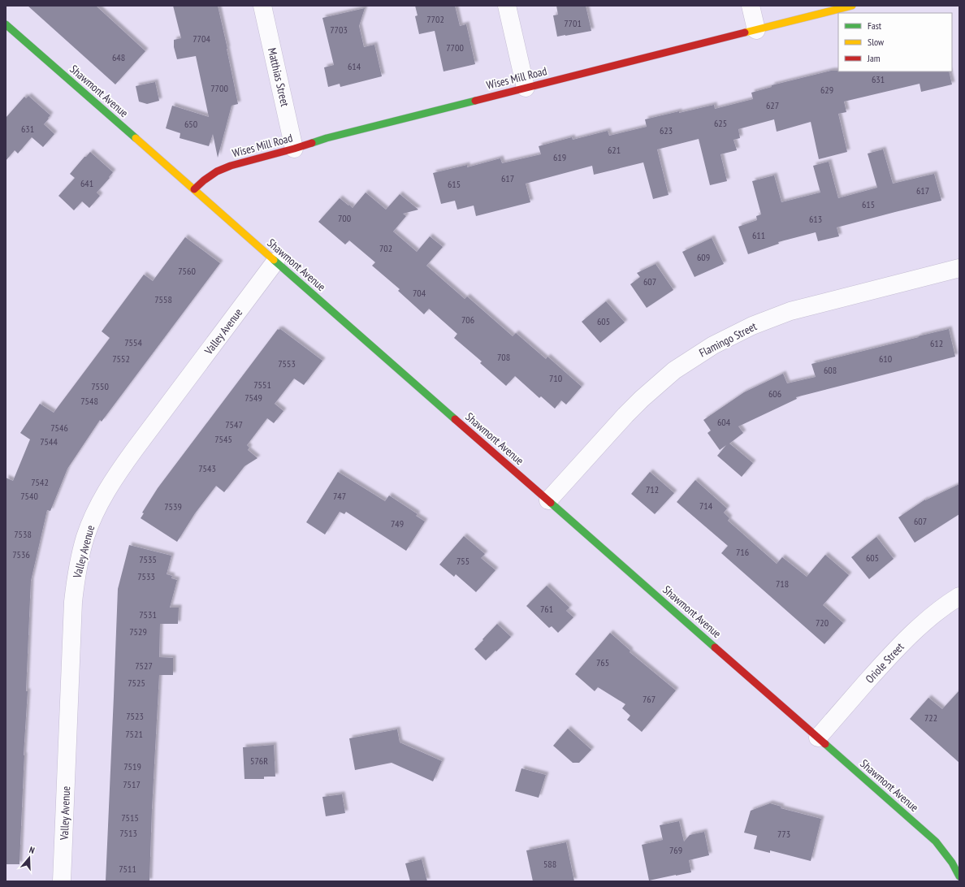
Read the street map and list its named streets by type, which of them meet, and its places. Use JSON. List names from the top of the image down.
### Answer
{
  "streets": {
    "street": [
      "Matthias Street",
      "Wises Mill Road",
      "Shawmont Avenue",
      "Valley Avenue",
      "Flamingo Street",
      "Oriole Street"
    ]
  },
  "crossings": [
    ["Matthias Street", "Wises Mill Road"],
    ["Wises Mill Road", "Shawmont Avenue"],
    ["Shawmont Avenue", "Valley Avenue"],
    ["Shawmont Avenue", "Flamingo Street"],
    ["Shawmont Avenue", "Oriole Street"]
  ],
  "house_numbers": [
    "7702",
    "7701",
    "7703",
    "7704",
    "7700",
    "648",
    "614",
    "631",
    "7700",
    "629",
    "627",
    "625",
    "650",
    "631",
    "623",
    "621",
    "619",
    "617",
    "641",
    "615",
    "617",
    "615",
    "700",
    "613",
    "611",
    "702",
    "609",
    "7560",
    "607",
    "704",
    "7558",
    "706",
    "605",
    "7554",
    "612",
    "708",
    "7552",
    "610",
    "7553",
    "608",
    "710",
    "7551",
    "7550",
    "606",
    "7549",
    "7548",
    "604",
    "7547",
    "7546",
    "7545",
    "7544",
    "7543",
    "7542",
    "712",
    "7540",
    "747",
    "714",
    "7539",
    "607",
    "749",
    "7538",
    "716",
    "7536",
    "605",
    "7535",
    "755",
    "7533",
    "718",
    "761",
    "7531",
    "720",
    "7529",
    "765",
    "7527",
    "7525",
    "767",
    "7523",
    "722",
    "7521",
    "576R",
    "7519",
    "7517",
    "7515",
    "7513",
    "773",
    "769",
    "588",
    "7511"
  ],
  "legend": ["Fast", "Slow", "Jam"],
  "north": "top"
}
